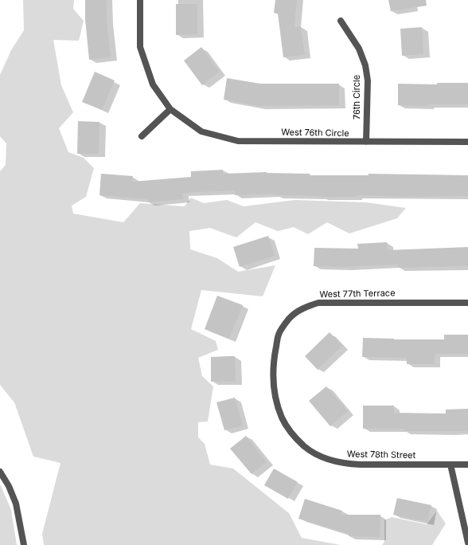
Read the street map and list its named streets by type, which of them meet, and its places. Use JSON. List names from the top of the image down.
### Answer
{
  "streets": {
    "street": [
      "76th Circle",
      "West 76th Circle",
      "West 77th Terrace",
      "West 78th Street"
    ]
  },
  "crossings": [
    ["76th Circle", "West 76th Circle"],
    ["West 77th Terrace", "West 78th Street"]
  ]
}
